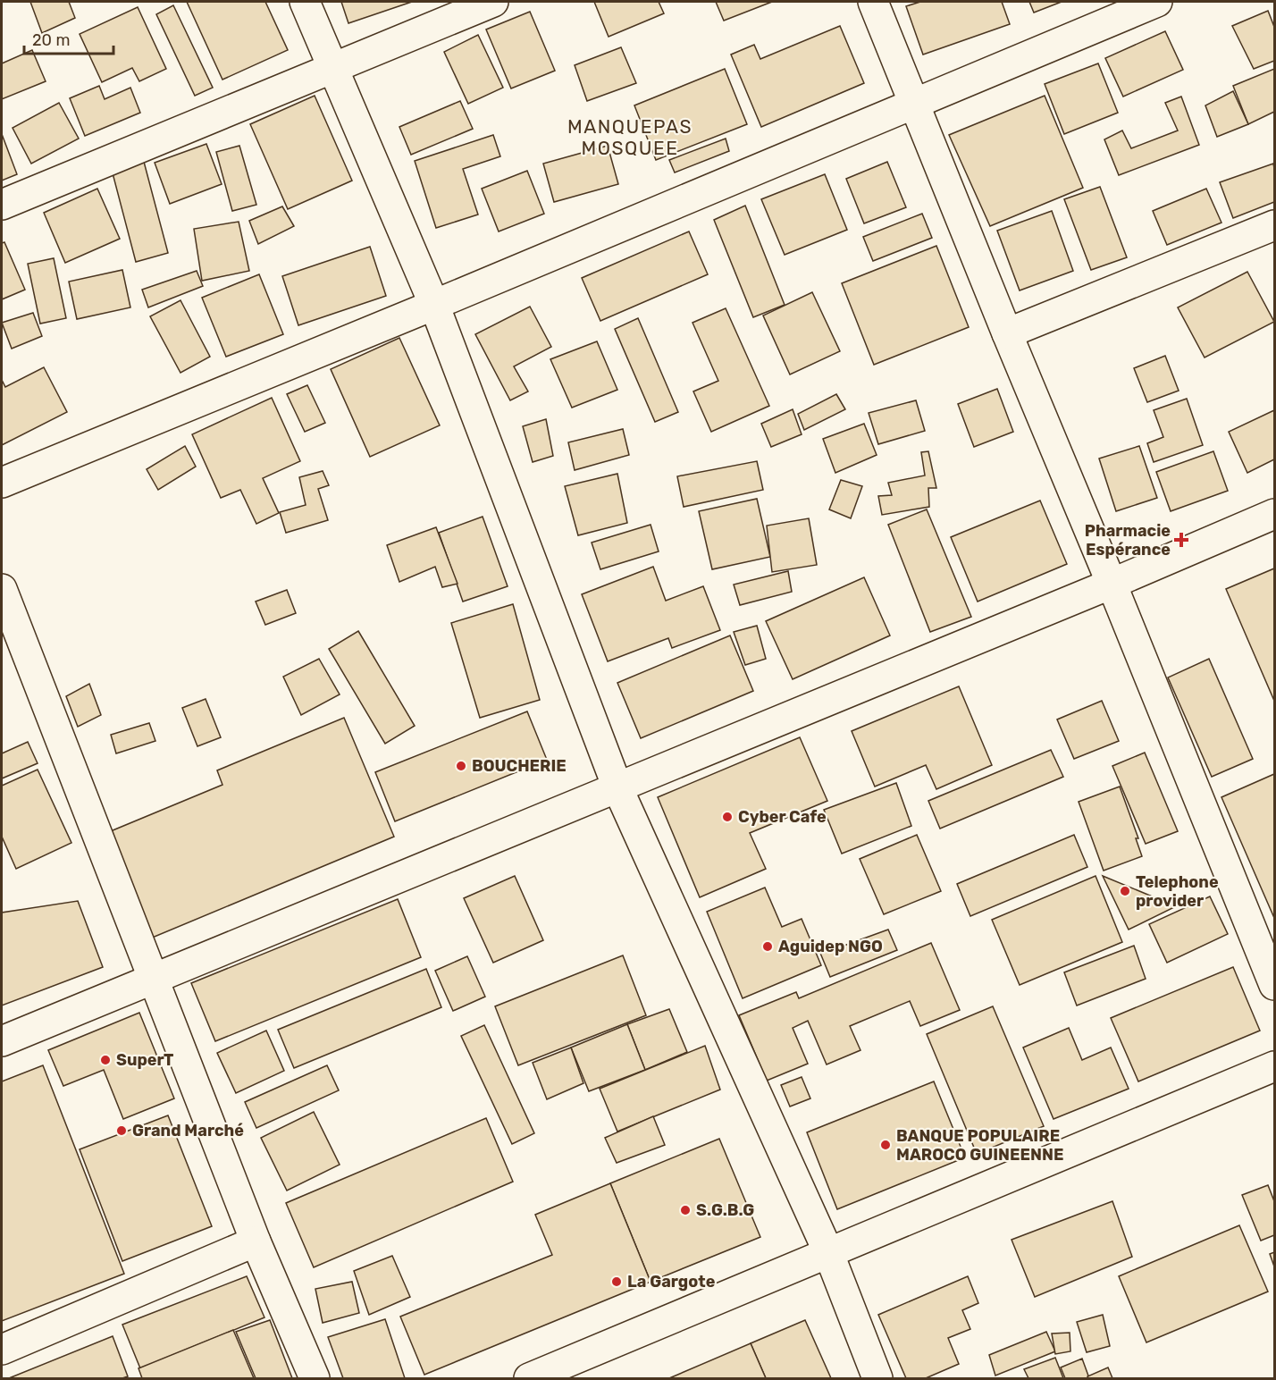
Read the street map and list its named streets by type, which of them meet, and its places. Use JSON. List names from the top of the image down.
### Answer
{
  "districts": ["MANQUEPAS MOSQUEE"],
  "places": {
    "health": ["Pharmacie Espérance"],
    "other": [
      "BOUCHERIE",
      "Cyber Cafe",
      "Telephone provider",
      "Aguidep NGO",
      "SuperT",
      "Grand Marché",
      "BANQUE POPULAIRE MAROCO GUINEENNE",
      "S.G.B.G",
      "La Gargote"
    ]
  },
  "scale_bar": "20 m"
}
